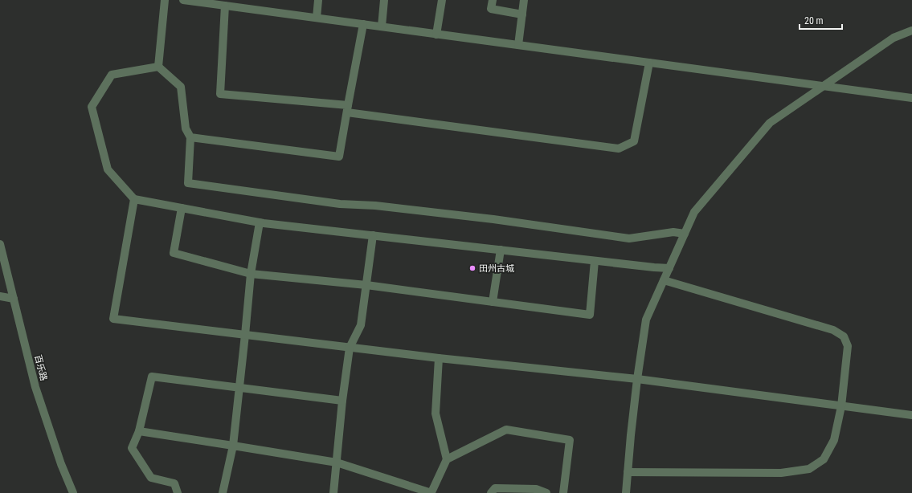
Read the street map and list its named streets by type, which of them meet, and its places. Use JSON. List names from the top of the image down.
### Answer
{
  "streets": {
    "street": ["百乐路"]
  },
  "places": ["田州古城"],
  "scale_bar": "20 m"
}
